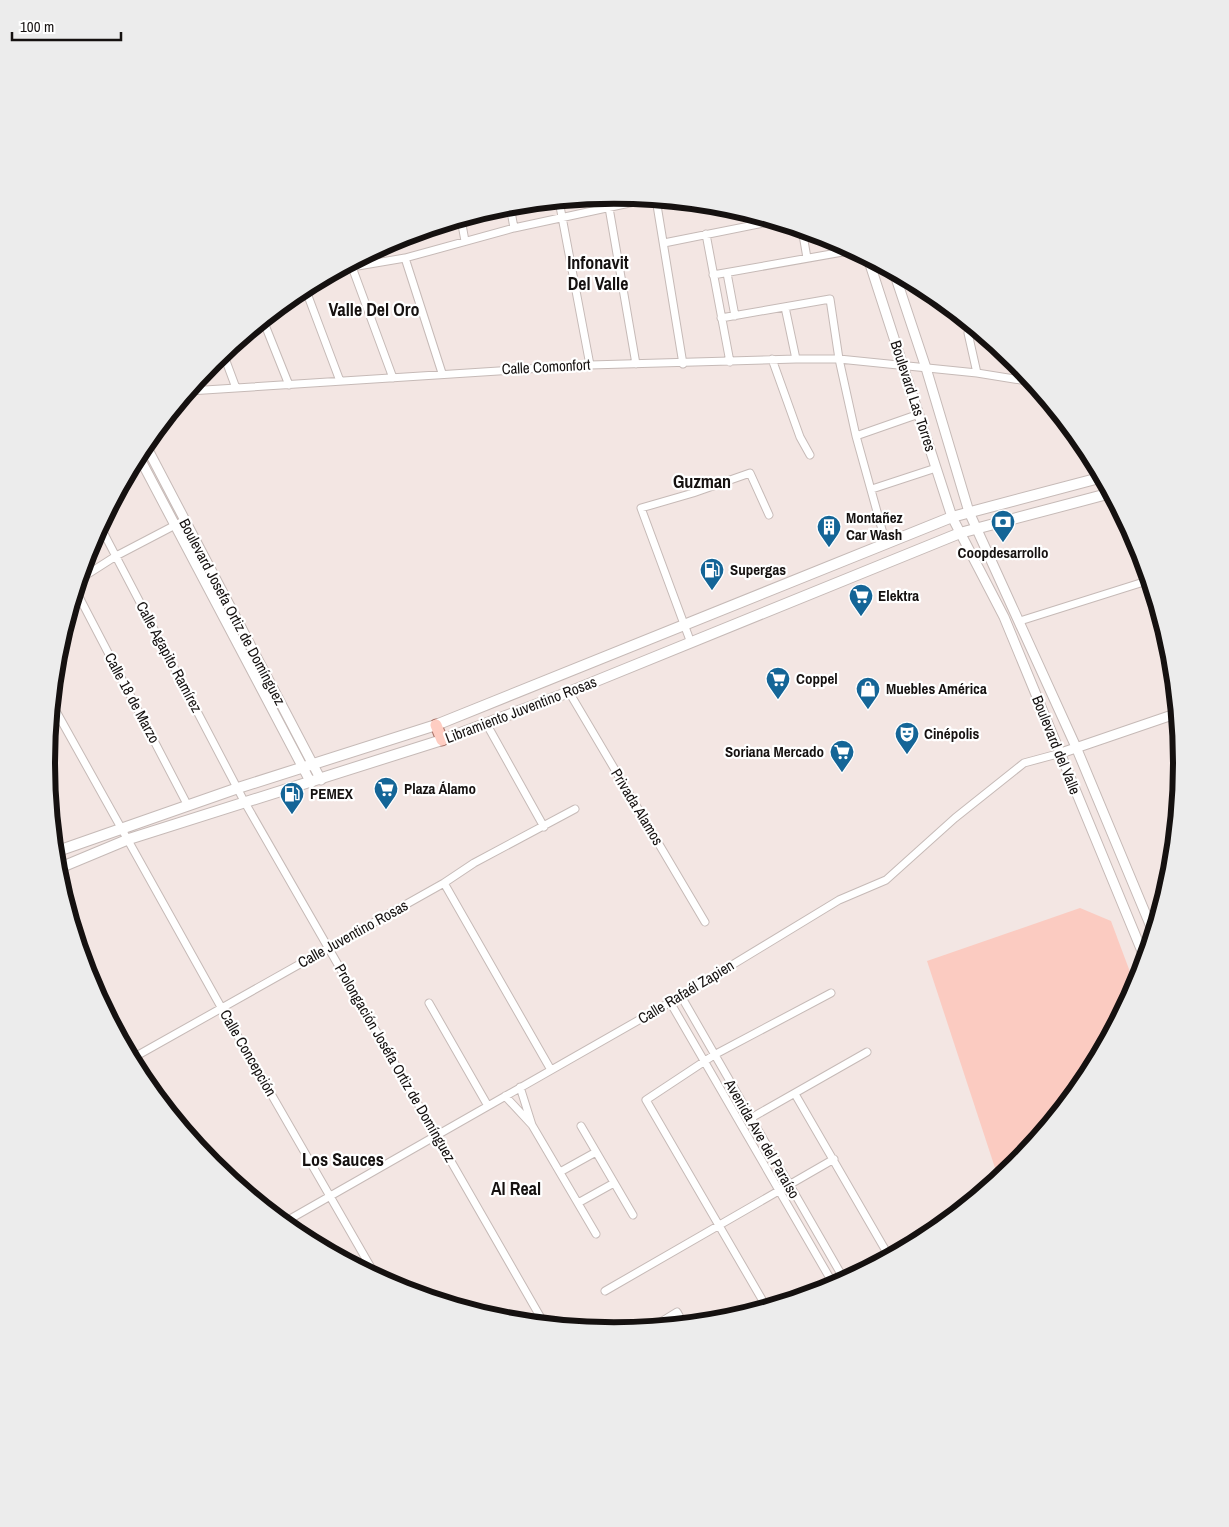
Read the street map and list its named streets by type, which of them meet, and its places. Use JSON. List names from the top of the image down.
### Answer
{
  "streets": {
    "main road": ["Libramiento Juventino Rosas"],
    "street": [
      "Calle Comonfort",
      "Boulevard Las Torres",
      "Boulevard Josefa Ortiz de Domínguez",
      "Calle Agapito Ramírez",
      "Calle 18 de Marzo",
      "Boulevard del Valle",
      "Privada Alamos",
      "Calle Juventino Rosas",
      "Calle Rafaél Zapien",
      "Calle Concepción",
      "Prolongación Joséfa Ortiz de Domínguez",
      "Avenida Ave del Paraíso"
    ]
  },
  "crossings": [
    ["Calle Comonfort", "Boulevard Las Torres"],
    ["Boulevard Las Torres", "Libramiento Juventino Rosas"],
    ["Boulevard Las Torres", "Boulevard del Valle"],
    ["Boulevard Josefa Ortiz de Domínguez", "Libramiento Juventino Rosas"],
    ["Calle Agapito Ramírez", "Libramiento Juventino Rosas"],
    ["Calle Agapito Ramírez", "Prolongación Joséfa Ortiz de Domínguez"],
    ["Calle 18 de Marzo", "Libramiento Juventino Rosas"],
    ["Libramiento Juventino Rosas", "Boulevard del Valle"],
    ["Libramiento Juventino Rosas", "Privada Alamos"],
    ["Libramiento Juventino Rosas", "Calle Concepción"],
    ["Libramiento Juventino Rosas", "Prolongación Joséfa Ortiz de Domínguez"],
    ["Boulevard del Valle", "Calle Rafaél Zapien"],
    ["Calle Juventino Rosas", "Calle Concepción"],
    ["Calle Juventino Rosas", "Prolongación Joséfa Ortiz de Domínguez"],
    ["Calle Rafaél Zapien", "Calle Concepción"],
    ["Calle Rafaél Zapien", "Prolongación Joséfa Ortiz de Domínguez"],
    ["Calle Rafaél Zapien", "Avenida Ave del Paraíso"]
  ],
  "districts": [
    "Infonavit Del Valle",
    "Valle Del Oro",
    "Guzman",
    "Los Sauces",
    "Al Real"
  ],
  "places": {
    "bank": ["Coopdesarrollo"],
    "building": ["Montañez Car Wash"],
    "fuel station": ["Supergas", "PEMEX"],
    "supermarket": [
      "Elektra",
      "Coppel",
      "Soriana Mercado",
      "Plaza Álamo"
    ],
    "shop": ["Muebles América"],
    "theatre": ["Cinépolis"]
  },
  "scale_bar": "100 m"
}
